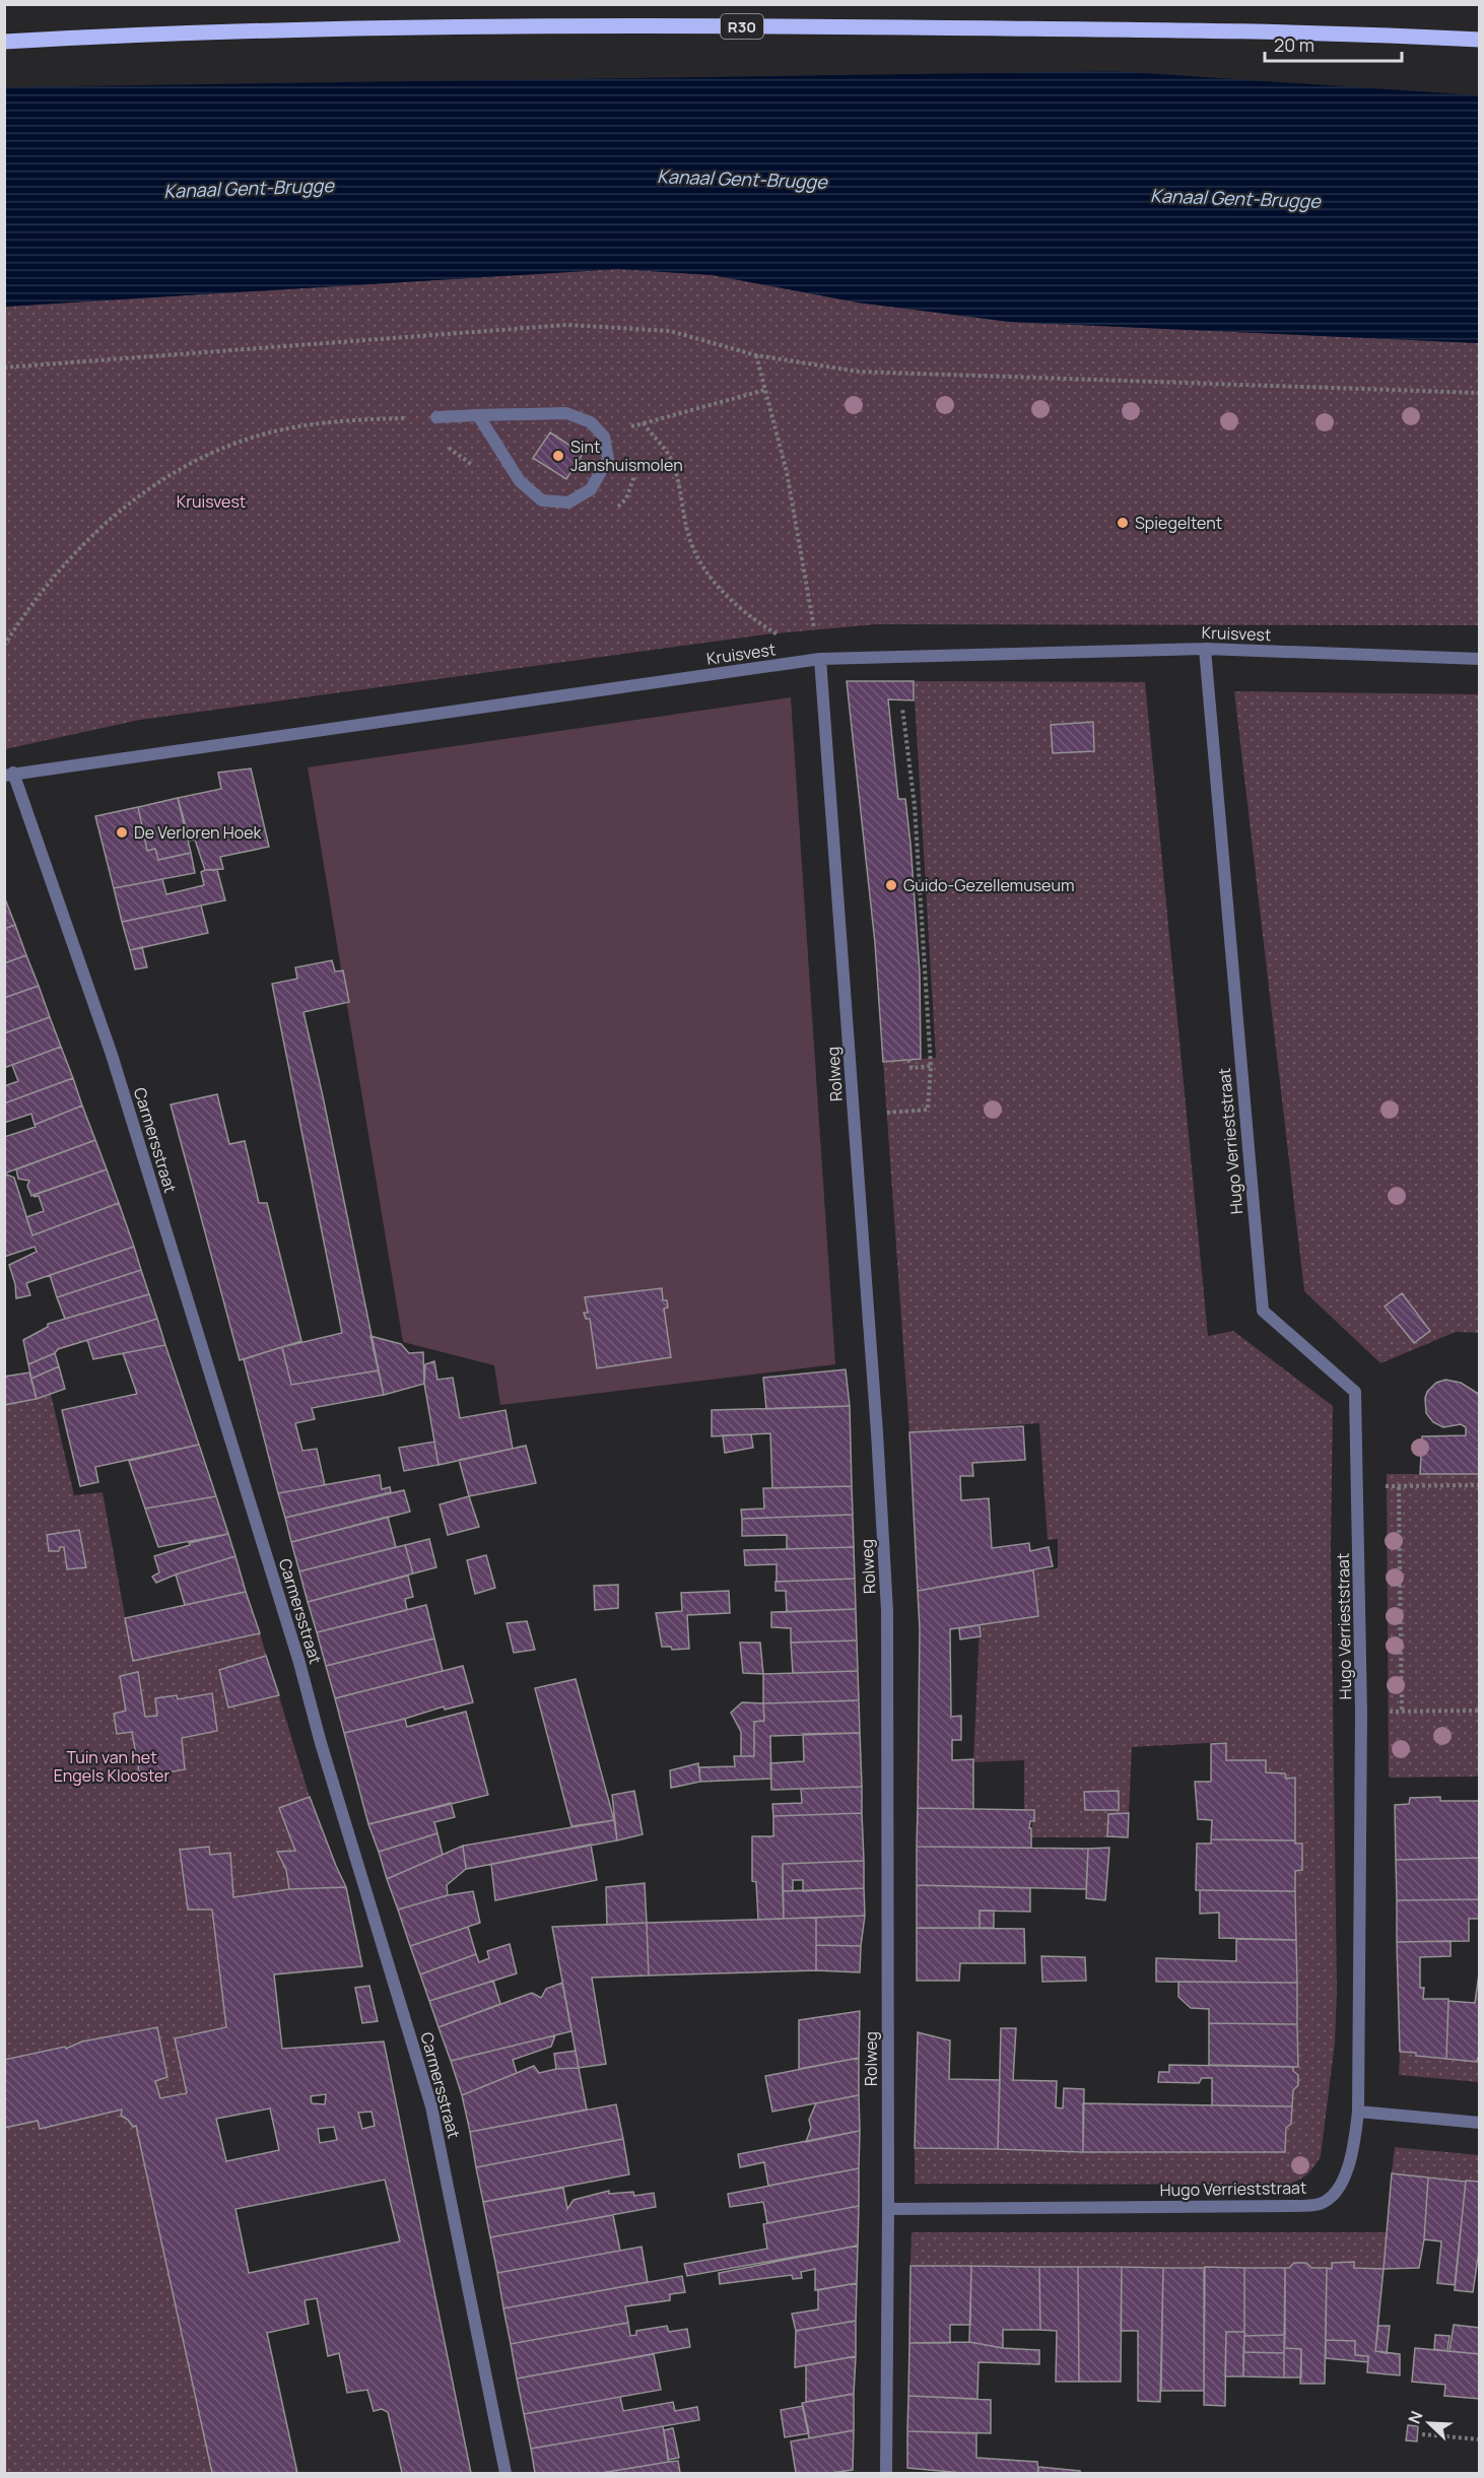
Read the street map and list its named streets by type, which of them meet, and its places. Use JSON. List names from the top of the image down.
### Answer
{
  "streets": {
    "main road": ["R30"],
    "street": [
      "Kruisvest",
      "Rolweg",
      "Carmersstraat",
      "Hugo Verrieststraat"
    ]
  },
  "crossings": [
    ["Kruisvest", "Rolweg"],
    ["Kruisvest", "Carmersstraat"],
    ["Kruisvest", "Hugo Verrieststraat"],
    ["Rolweg", "Hugo Verrieststraat"]
  ],
  "water": ["Kanaal Gent-Brugge"],
  "parks": ["Kruisvest", "Tuin van het Engels Klooster"],
  "places": [
    "Sint Janshuismolen",
    "Spiegeltent",
    "De Verloren Hoek",
    "Guido-Gezellemuseum"
  ],
  "scale_bar": "20 m",
  "north": "top left"
}
